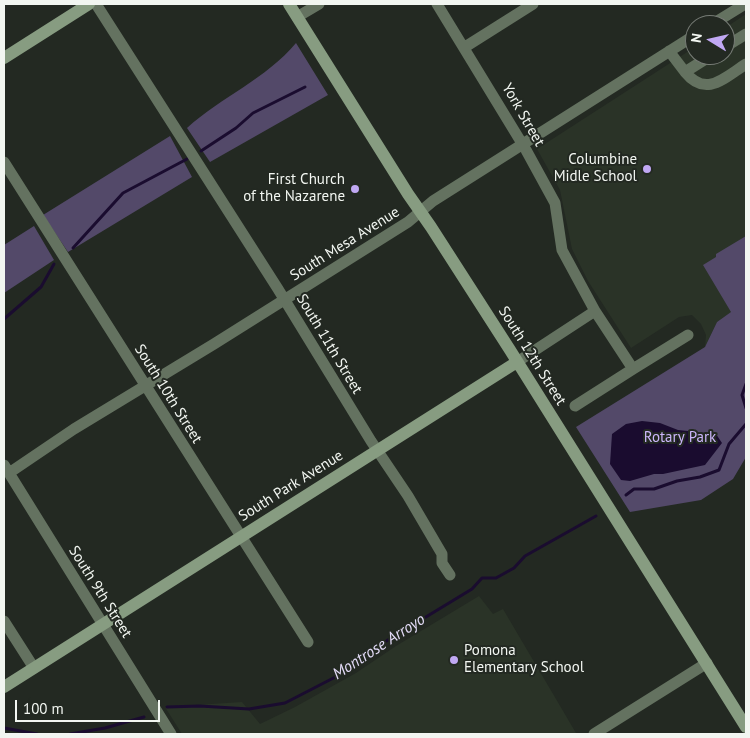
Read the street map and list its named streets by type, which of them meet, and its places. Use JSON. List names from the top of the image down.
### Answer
{
  "streets": {
    "street": [
      "York Street",
      "South Mesa Avenue",
      "South 11th Street",
      "South 12th Street",
      "South 10th Street",
      "South Park Avenue",
      "South 9th Street"
    ]
  },
  "crossings": [
    ["York Street", "South Mesa Avenue"],
    ["York Street", "South Park Avenue"],
    ["South Mesa Avenue", "South 11th Street"],
    ["South Mesa Avenue", "South 12th Street"],
    ["South Mesa Avenue", "South 10th Street"],
    ["South Mesa Avenue", "South 9th Street"],
    ["South 11th Street", "South Park Avenue"],
    ["South 12th Street", "South Park Avenue"],
    ["South 10th Street", "South Park Avenue"],
    ["South Park Avenue", "South 9th Street"]
  ],
  "water": ["Montrose Arroyo"],
  "parks": ["Rotary Park"],
  "places": ["Columbine Midle School", "First Church of the Nazarene", "Pomona Elementary School"],
  "scale_bar": "100 m",
  "north": "left"
}
